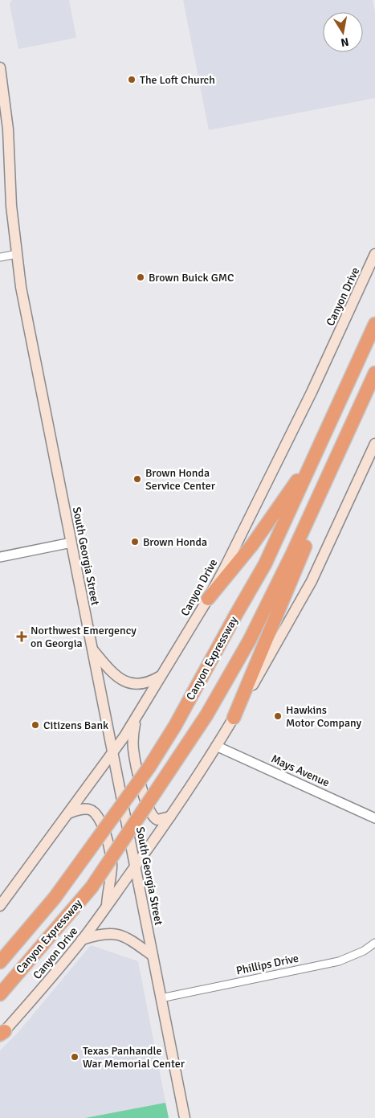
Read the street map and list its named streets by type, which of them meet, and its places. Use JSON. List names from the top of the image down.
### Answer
{
  "streets": {
    "highway": ["Canyon Expressway"],
    "main road": ["Canyon Drive", "South Georgia Street"],
    "street": ["Mays Avenue", "Phillips Drive"]
  },
  "crossings": [
    ["Canyon Drive", "South Georgia Street"],
    ["Canyon Drive", "Mays Avenue"],
    ["South Georgia Street", "Phillips Drive"]
  ],
  "places": {
    "other": [
      "The Loft Church",
      "Brown Buick GMC",
      "Brown Honda Service Center",
      "Brown Honda",
      "Hawkins Motor Company",
      "Citizens Bank",
      "Texas Panhandle War Memorial Center"
    ],
    "health": ["Northwest Emergency on Georgia"]
  },
  "north": "bottom"
}
